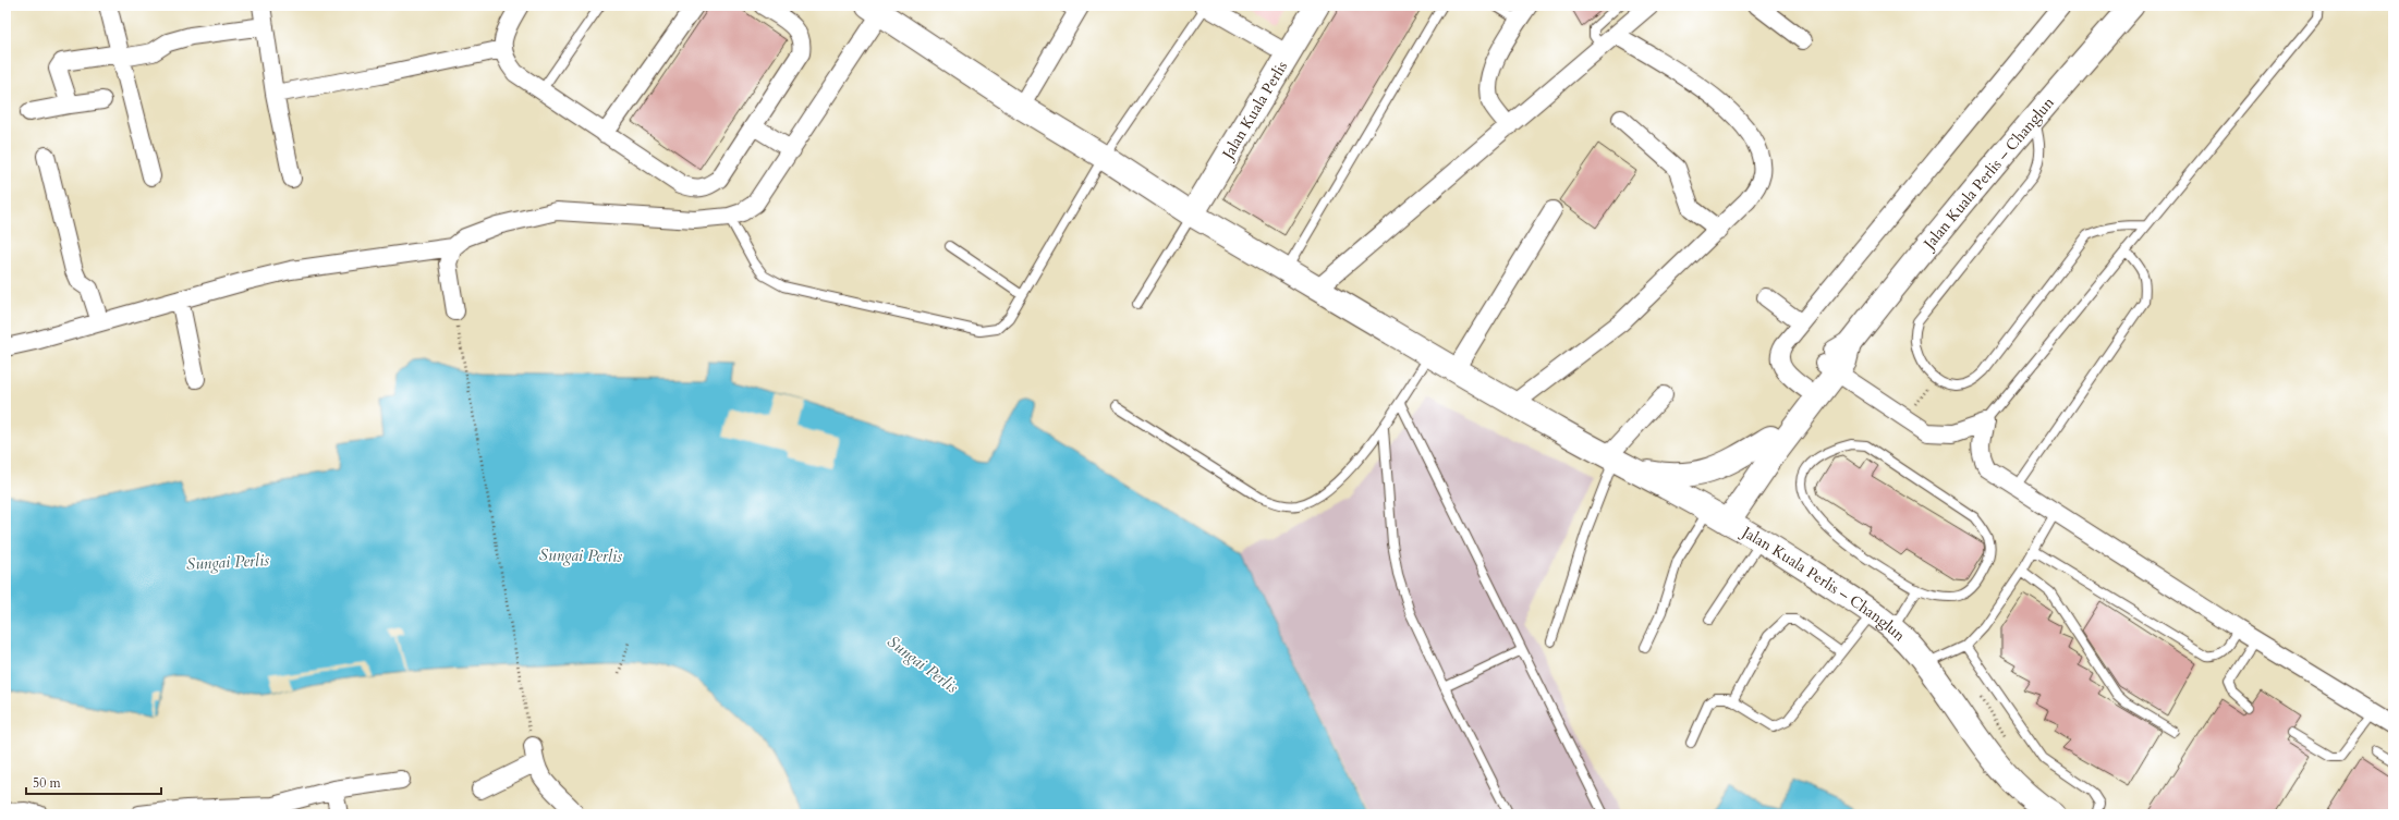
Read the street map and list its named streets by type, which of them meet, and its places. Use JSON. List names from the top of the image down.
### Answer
{
  "streets": {
    "main road": ["Jalan Kuala Perlis", "Jalan Kuala Perlis – Changlun"]
  },
  "water": ["Sungai Perlis"],
  "scale_bar": "50 m"
}
